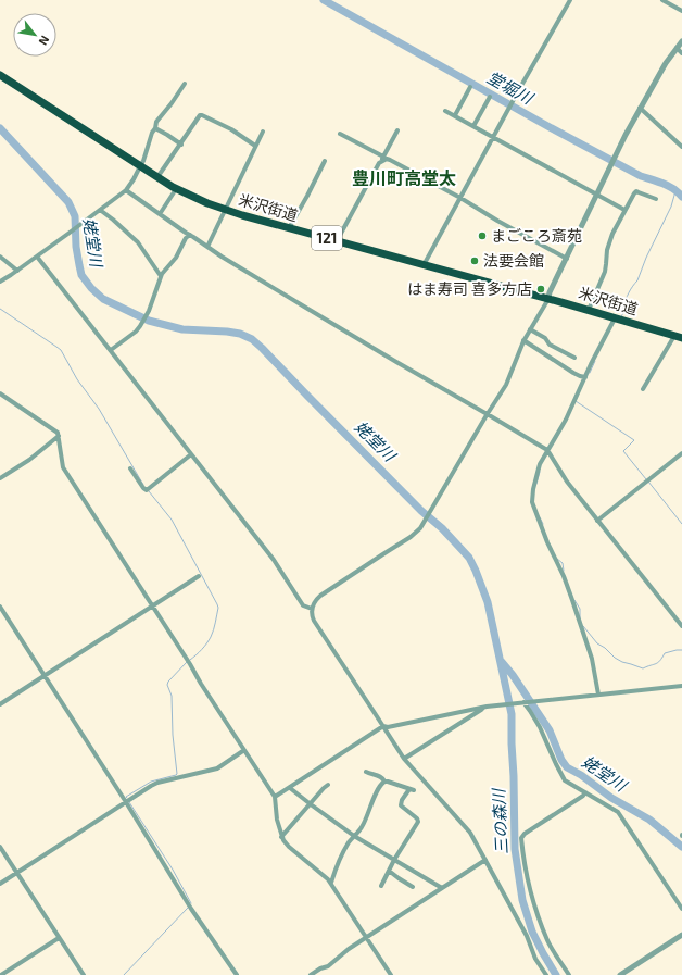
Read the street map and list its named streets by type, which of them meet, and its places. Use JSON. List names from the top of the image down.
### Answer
{
  "streets": {
    "highway": ["米沢街道", "121"]
  },
  "districts": ["豊川町高堂太"],
  "water": ["堂堀川", "姥堂川", "三の森川"],
  "places": ["まごころ斎苑", "法要会館", "はま寿司 喜多方店"],
  "north": "bottom right"
}
